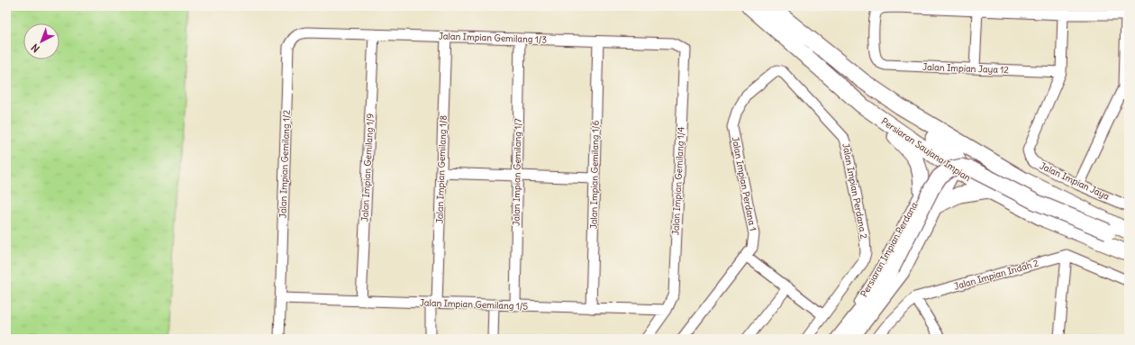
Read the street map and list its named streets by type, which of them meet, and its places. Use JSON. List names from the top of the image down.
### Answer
{
  "streets": {
    "highway": ["Persiaran Saujana Impian"],
    "street": [
      "Jalan Impian Gemilang 1/3",
      "Jalan Impian Jaya 12",
      "Jalan Impian Gemilang 1/2",
      "Jalan Impian Gemilang 1/9",
      "Jalan Impian Gemilang 1/8",
      "Jalan Impian Gemilang 1/7",
      "Jalan Impian Gemilang 1/6",
      "Jalan Impian Gemilang 1/4",
      "Jalan Impian Jaya",
      "Jalan Impian Perdana 1",
      "Jalan Impian Perdana 2",
      "Persiaran Impian Perdana",
      "Jalan Impian Indah 2",
      "Jalan Impian Gemilang 1/5"
    ]
  },
  "crossings": [
    ["Jalan Impian Gemilang 1/3", "Jalan Impian Gemilang 1/2"],
    ["Jalan Impian Gemilang 1/3", "Jalan Impian Gemilang 1/9"],
    ["Jalan Impian Gemilang 1/3", "Jalan Impian Gemilang 1/8"],
    ["Jalan Impian Gemilang 1/3", "Jalan Impian Gemilang 1/7"],
    ["Jalan Impian Gemilang 1/3", "Jalan Impian Gemilang 1/6"],
    ["Jalan Impian Gemilang 1/3", "Jalan Impian Gemilang 1/4"],
    ["Jalan Impian Jaya 12", "Jalan Impian Jaya"],
    ["Persiaran Saujana Impian", "Persiaran Impian Perdana"],
    ["Jalan Impian Gemilang 1/2", "Jalan Impian Gemilang 1/5"],
    ["Jalan Impian Gemilang 1/9", "Jalan Impian Gemilang 1/5"],
    ["Jalan Impian Gemilang 1/8", "Jalan Impian Gemilang 1/5"],
    ["Jalan Impian Gemilang 1/7", "Jalan Impian Gemilang 1/5"],
    ["Jalan Impian Gemilang 1/6", "Jalan Impian Gemilang 1/5"],
    ["Jalan Impian Gemilang 1/4", "Jalan Impian Gemilang 1/5"],
    ["Jalan Impian Perdana 1", "Jalan Impian Perdana 2"]
  ],
  "north": "bottom left"
}
